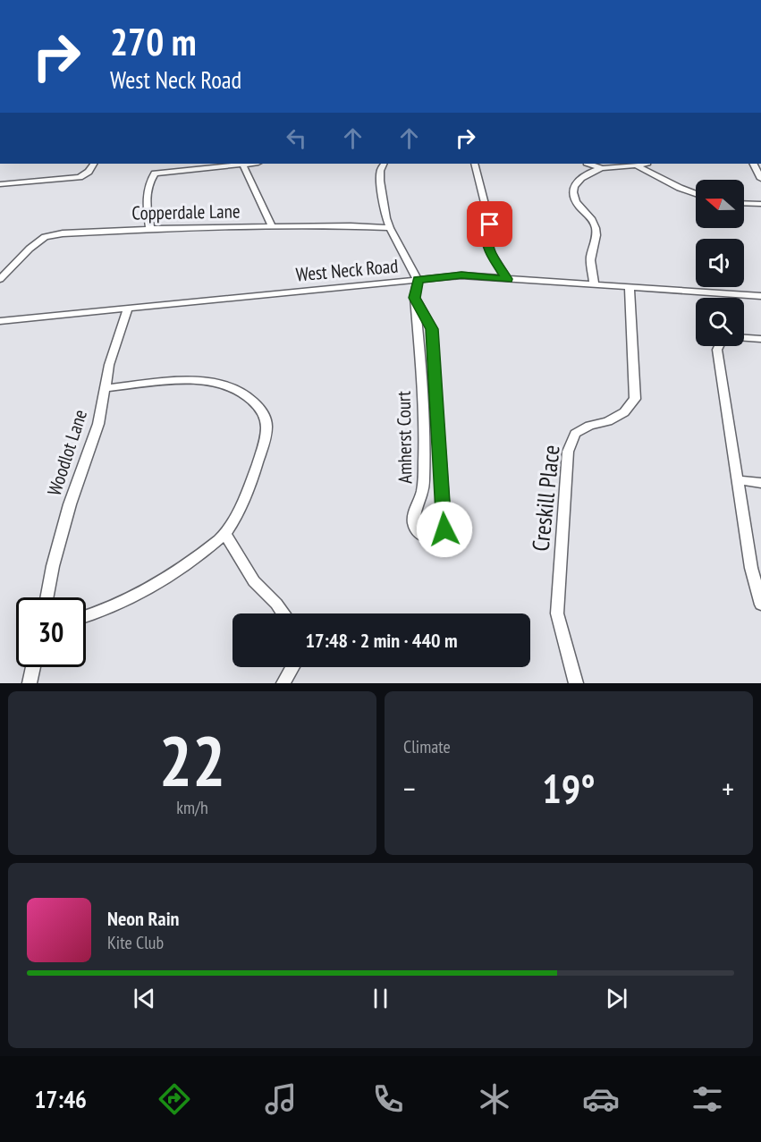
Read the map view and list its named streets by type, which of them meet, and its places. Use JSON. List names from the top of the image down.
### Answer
{
  "streets": {
    "street": [
      "Copperdale Lane",
      "West Neck Road",
      "Amherst Court",
      "Woodlot Lane",
      "Creskill Place"
    ]
  },
  "crossings": [
    ["West Neck Road", "Amherst Court"],
    ["West Neck Road", "Woodlot Lane"],
    ["West Neck Road", "Creskill Place"]
  ],
  "north": "left",
  "page": {
    "turn": ["270 m", "West Neck Road"],
    "limit": "30",
    "trip": "17:48 · 2 min · 440 m",
    "tile": [
      ["22", "km/h"],
      "Climate"
    ],
    "heat": ["−", "19°", "+"],
    "song": ["Neon Rain", "Kite Club"],
    "tabs": "17:46"
  }
}
